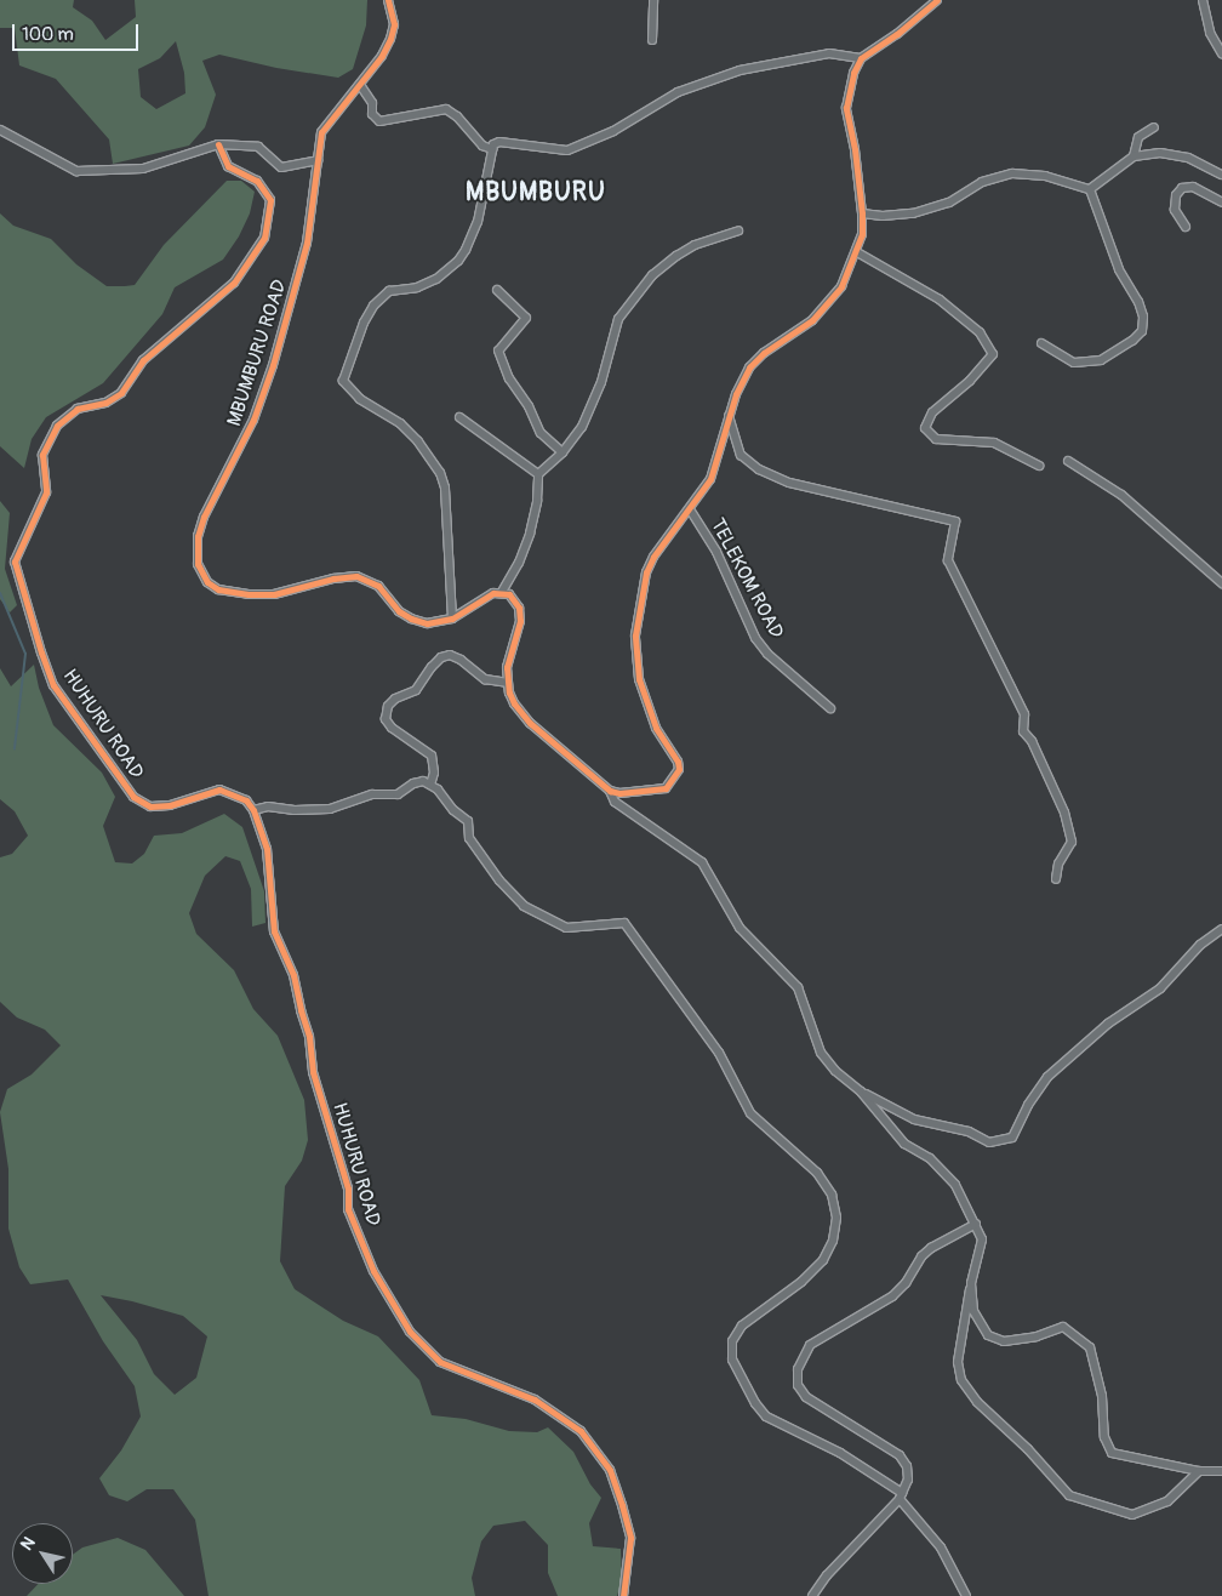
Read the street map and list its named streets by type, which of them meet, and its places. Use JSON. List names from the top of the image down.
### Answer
{
  "streets": {
    "street": ["MBUMBURU ROAD", "TELEKOM ROAD", "HUHURU ROAD"]
  },
  "districts": ["MBUMBURU"],
  "scale_bar": "100 m",
  "north": "top left"
}
